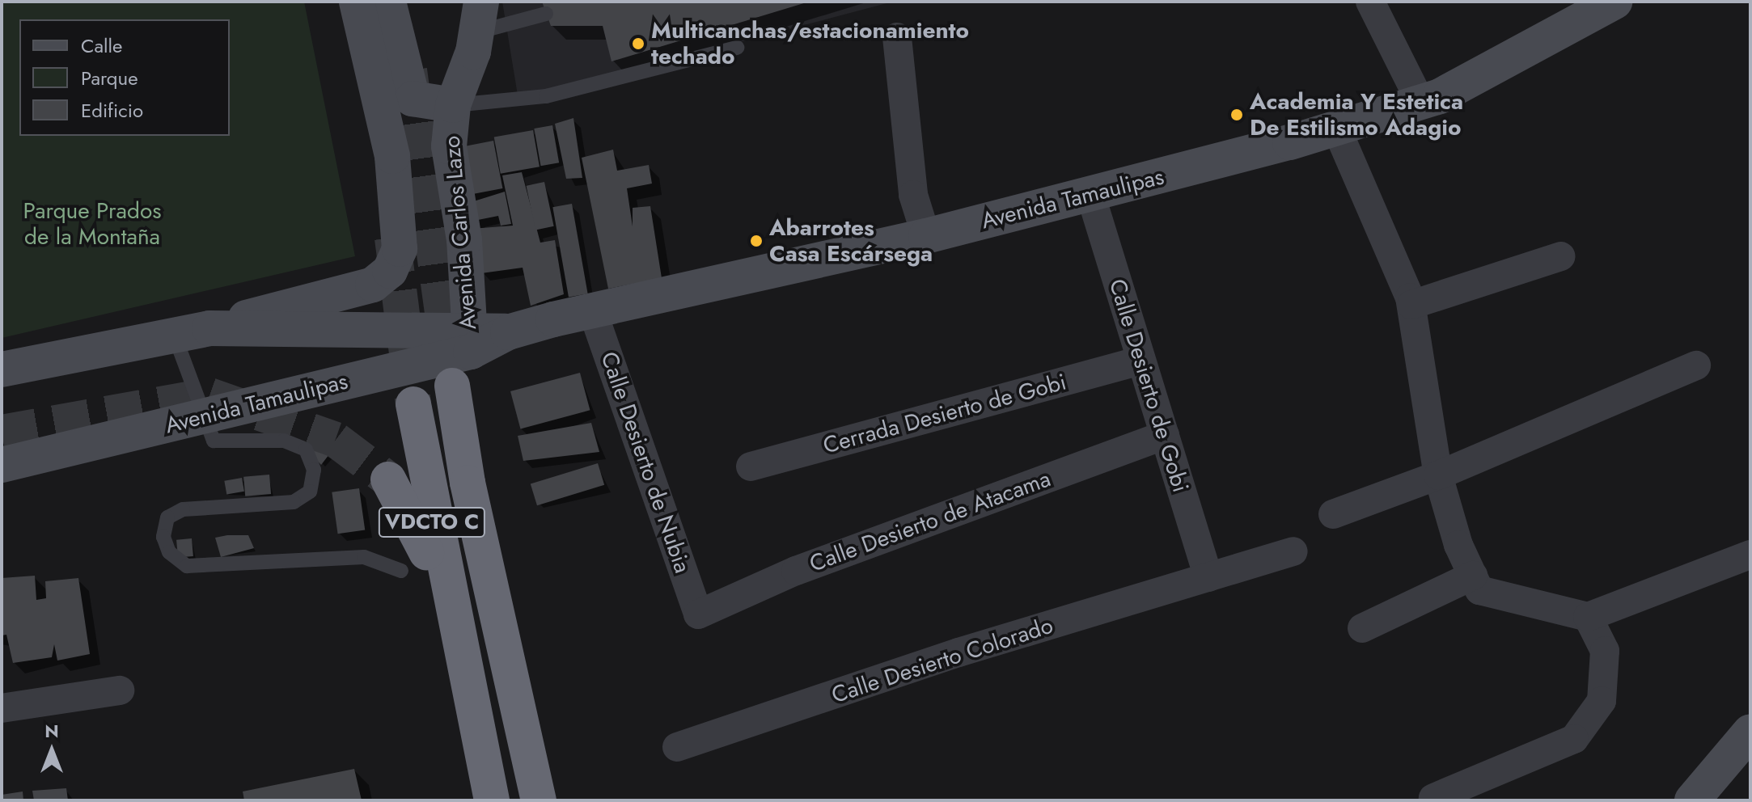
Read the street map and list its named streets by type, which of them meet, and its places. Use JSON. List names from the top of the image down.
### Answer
{
  "streets": {
    "highway": ["VDCTO C"],
    "street": [
      "Avenida Tamaulipas",
      "Avenida Carlos Lazo",
      "Calle Desierto de Gobi",
      "Cerrada Desierto de Gobi",
      "Calle Desierto de Nubia",
      "Calle Desierto de Atacama",
      "Calle Desierto Colorado"
    ]
  },
  "crossings": [
    ["Avenida Tamaulipas", "Avenida Carlos Lazo"],
    ["Avenida Tamaulipas", "Calle Desierto de Gobi"],
    ["Avenida Tamaulipas", "Calle Desierto de Nubia"],
    ["Calle Desierto de Gobi", "Cerrada Desierto de Gobi"],
    ["Calle Desierto de Gobi", "Calle Desierto de Atacama"],
    ["Calle Desierto de Gobi", "Calle Desierto Colorado"],
    ["Calle Desierto de Nubia", "Calle Desierto de Atacama"]
  ],
  "parks": ["Parque Prados de la Montaña"],
  "places": ["Multicanchas/estacionamiento techado", "Academia Y Estetica De Estilismo Adagio", "Abarrotes Casa Escársega"],
  "legend": ["Calle", "Parque", "Edificio"],
  "north": "top"
}
